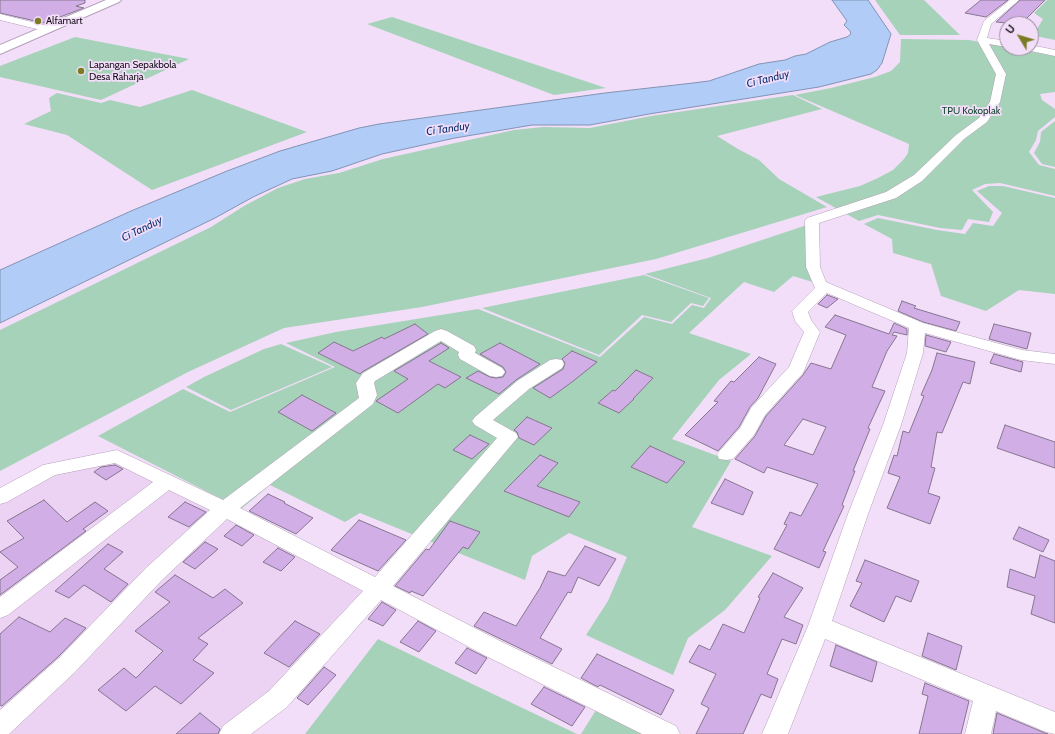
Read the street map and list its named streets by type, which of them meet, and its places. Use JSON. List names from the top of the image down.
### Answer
{
  "water": ["Ci Tanduy"],
  "parks": ["TPU Kokoplak"],
  "places": ["Alfamart", "Lapangan Sepakbola Desa Raharja"],
  "north": "top left"
}
